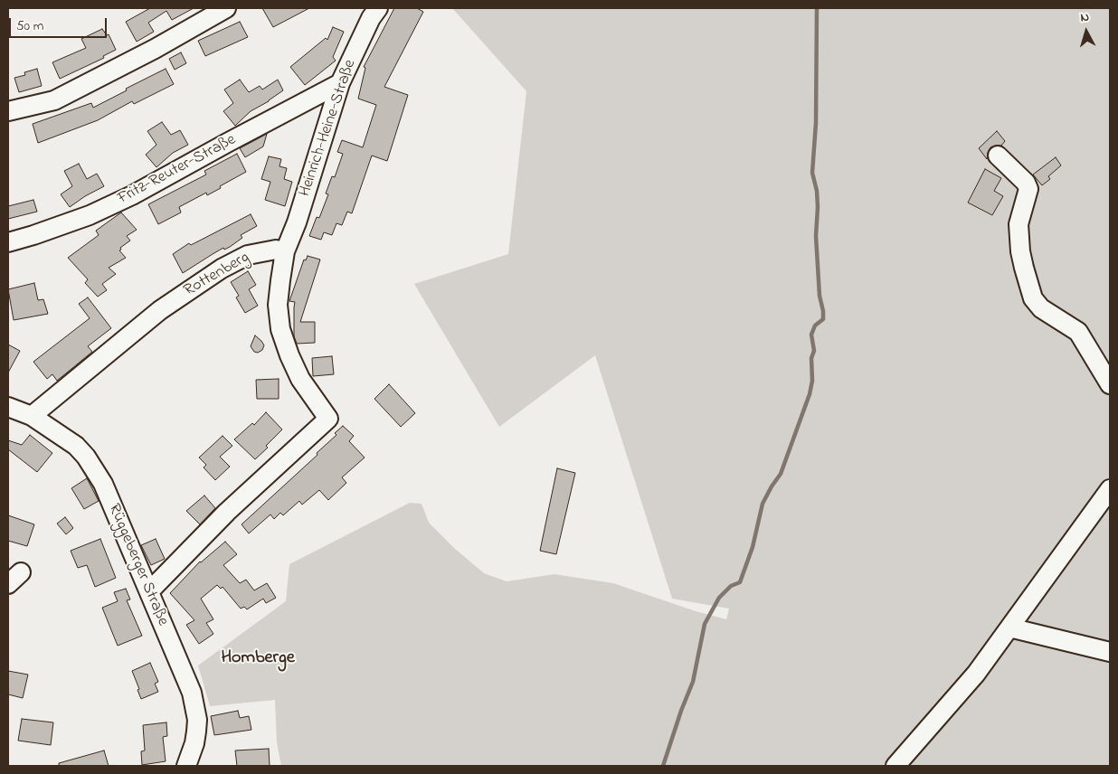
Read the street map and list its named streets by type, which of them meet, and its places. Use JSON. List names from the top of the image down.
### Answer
{
  "streets": {
    "street": [
      "Heinrich-Heine-Straße",
      "Fritz-Reuter-Straße",
      "Rottenberg",
      "Rüggeberger Straße"
    ]
  },
  "crossings": [
    ["Heinrich-Heine-Straße", "Fritz-Reuter-Straße"],
    ["Heinrich-Heine-Straße", "Rottenberg"],
    ["Rottenberg", "Rüggeberger Straße"]
  ],
  "districts": ["Homberge"],
  "scale_bar": "50 m",
  "north": "top"
}
